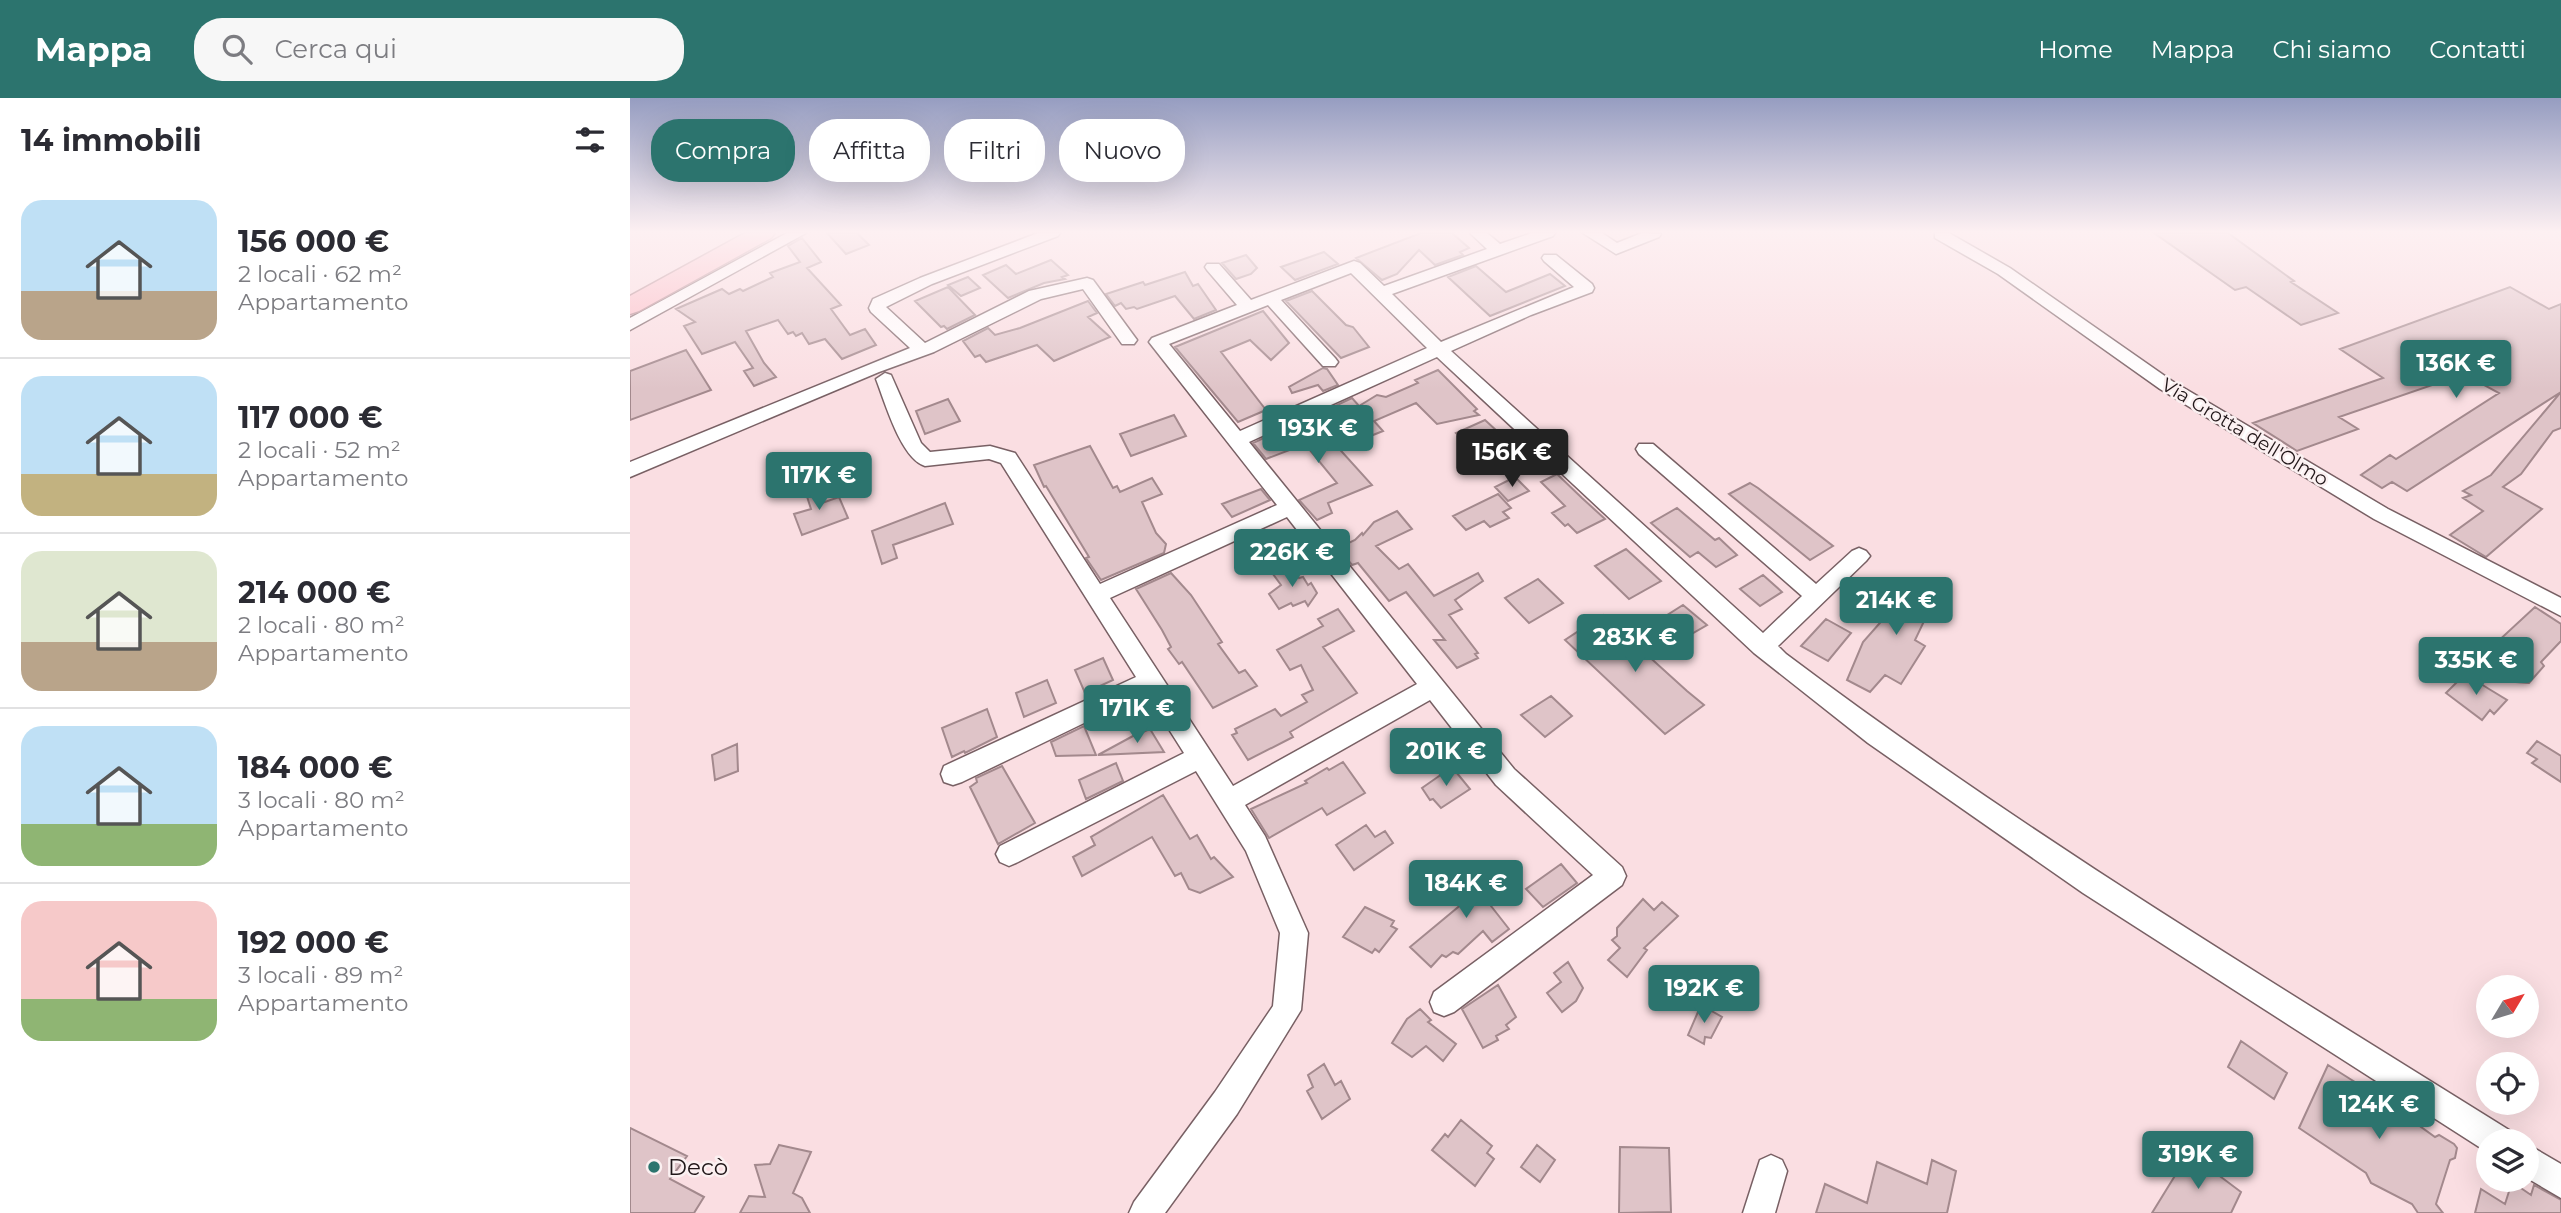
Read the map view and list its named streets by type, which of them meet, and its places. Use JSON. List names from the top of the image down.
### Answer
{
  "streets": {
    "street": ["Via Grotta dell'Olmo"]
  },
  "places": ["Decò"],
  "north": "top right",
  "page": {
    "header": "Mappa",
    "search": "Cerca qui",
    "nav": [
      "Home",
      "Mappa",
      "Chi siamo",
      "Contatti"
    ],
    "heading": "14 immobili",
    "chip": [
      "Compra",
      "Affitta",
      "Filtri",
      "Nuovo"
    ],
    "list": [
      {
        "name": "156 000 €",
        "note": "2 locali · 62 m² · Appartamento"
      },
      {
        "name": "117 000 €",
        "note": "2 locali · 52 m² · Appartamento"
      },
      {
        "name": "214 000 €",
        "note": "2 locali · 80 m² · Appartamento"
      },
      {
        "name": "184 000 €",
        "note": "3 locali · 80 m² · Appartamento"
      },
      {
        "name": "192 000 €",
        "note": "3 locali · 89 m² · Appartamento"
      }
    ],
    "price": [
      "136K €",
      "193K €",
      "156K €",
      "117K €",
      "226K €",
      "214K €",
      "283K €",
      "335K €",
      "171K €",
      "201K €",
      "184K €",
      "192K €",
      "124K €",
      "319K €"
    ]
  }
}
